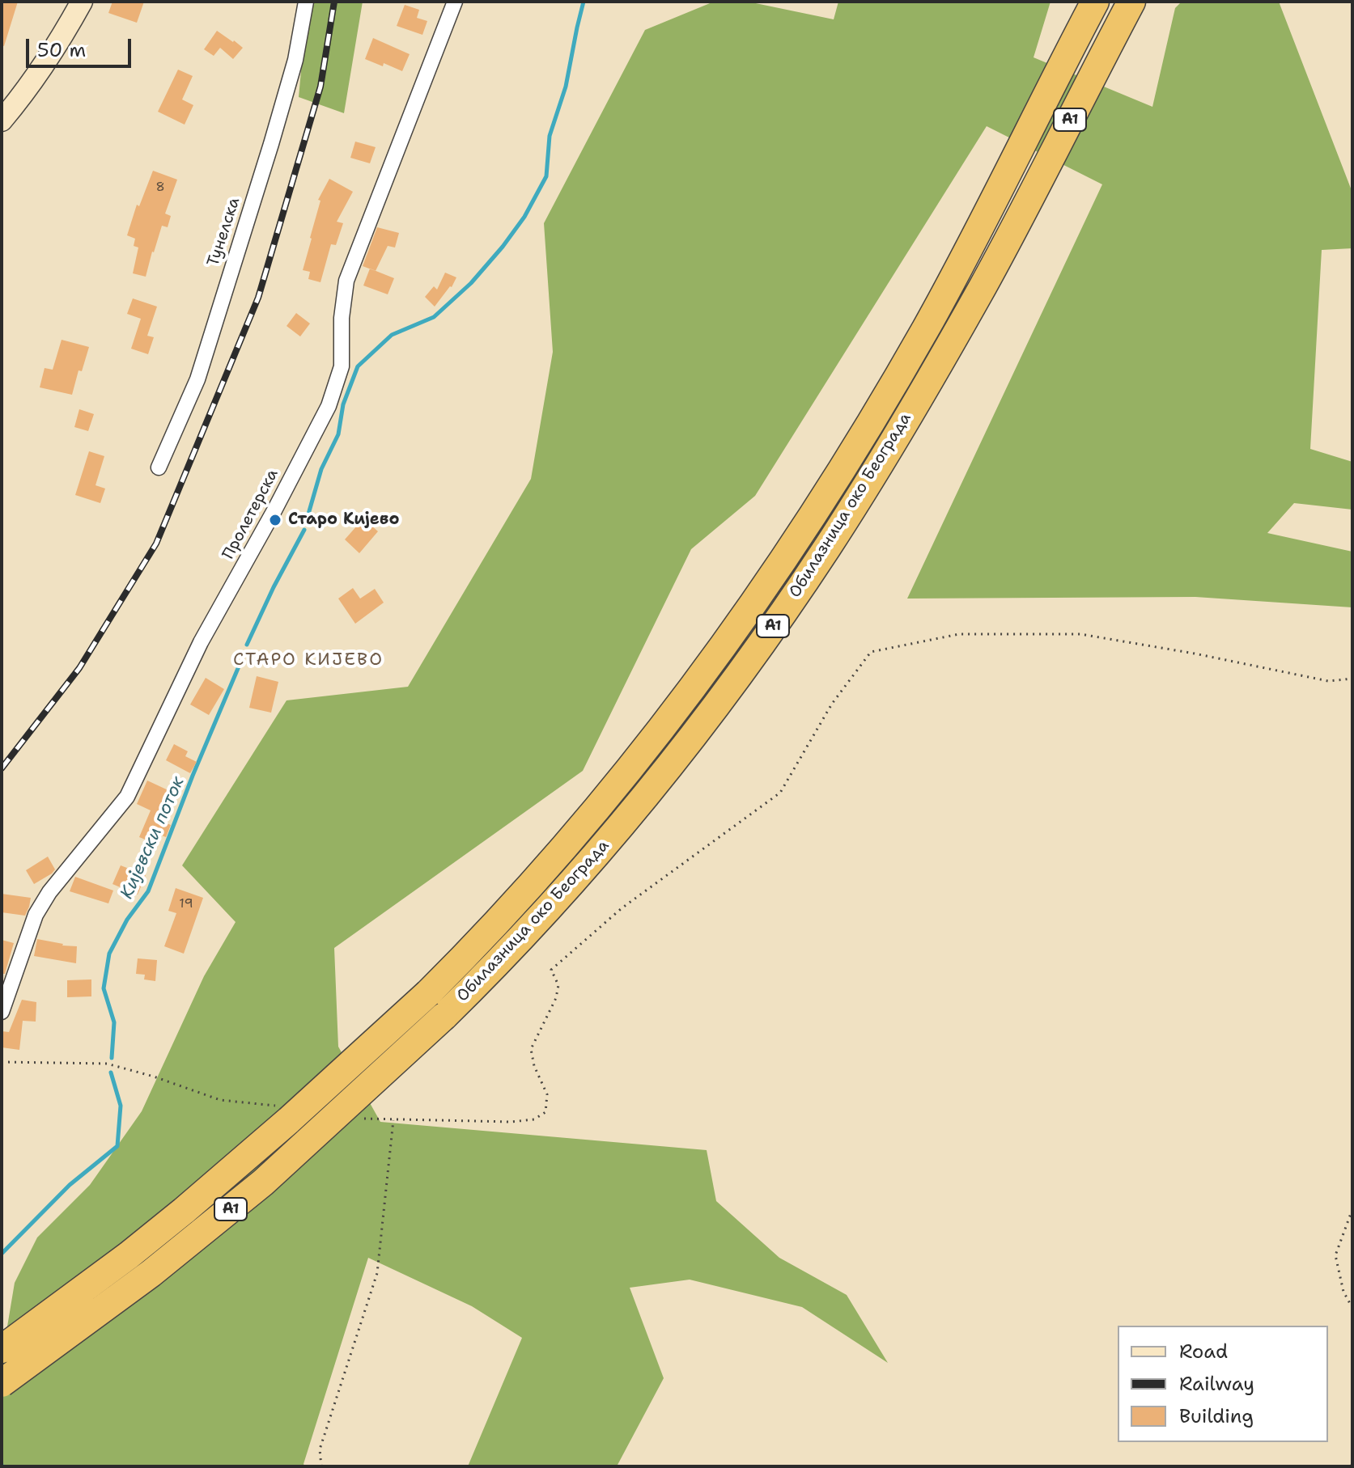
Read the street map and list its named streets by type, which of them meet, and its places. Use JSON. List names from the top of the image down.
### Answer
{
  "streets": {
    "highway": ["A1", "Обилазница око Београда"],
    "street": ["Тунелска", "Пролетерска"]
  },
  "districts": ["СТАРО КИЈЕВО"],
  "water": ["Кијевски поток"],
  "places": ["Старо Кијево"],
  "house_numbers": ["8", "19"],
  "legend": ["Road", "Railway", "Building"],
  "scale_bar": "50 m"
}
